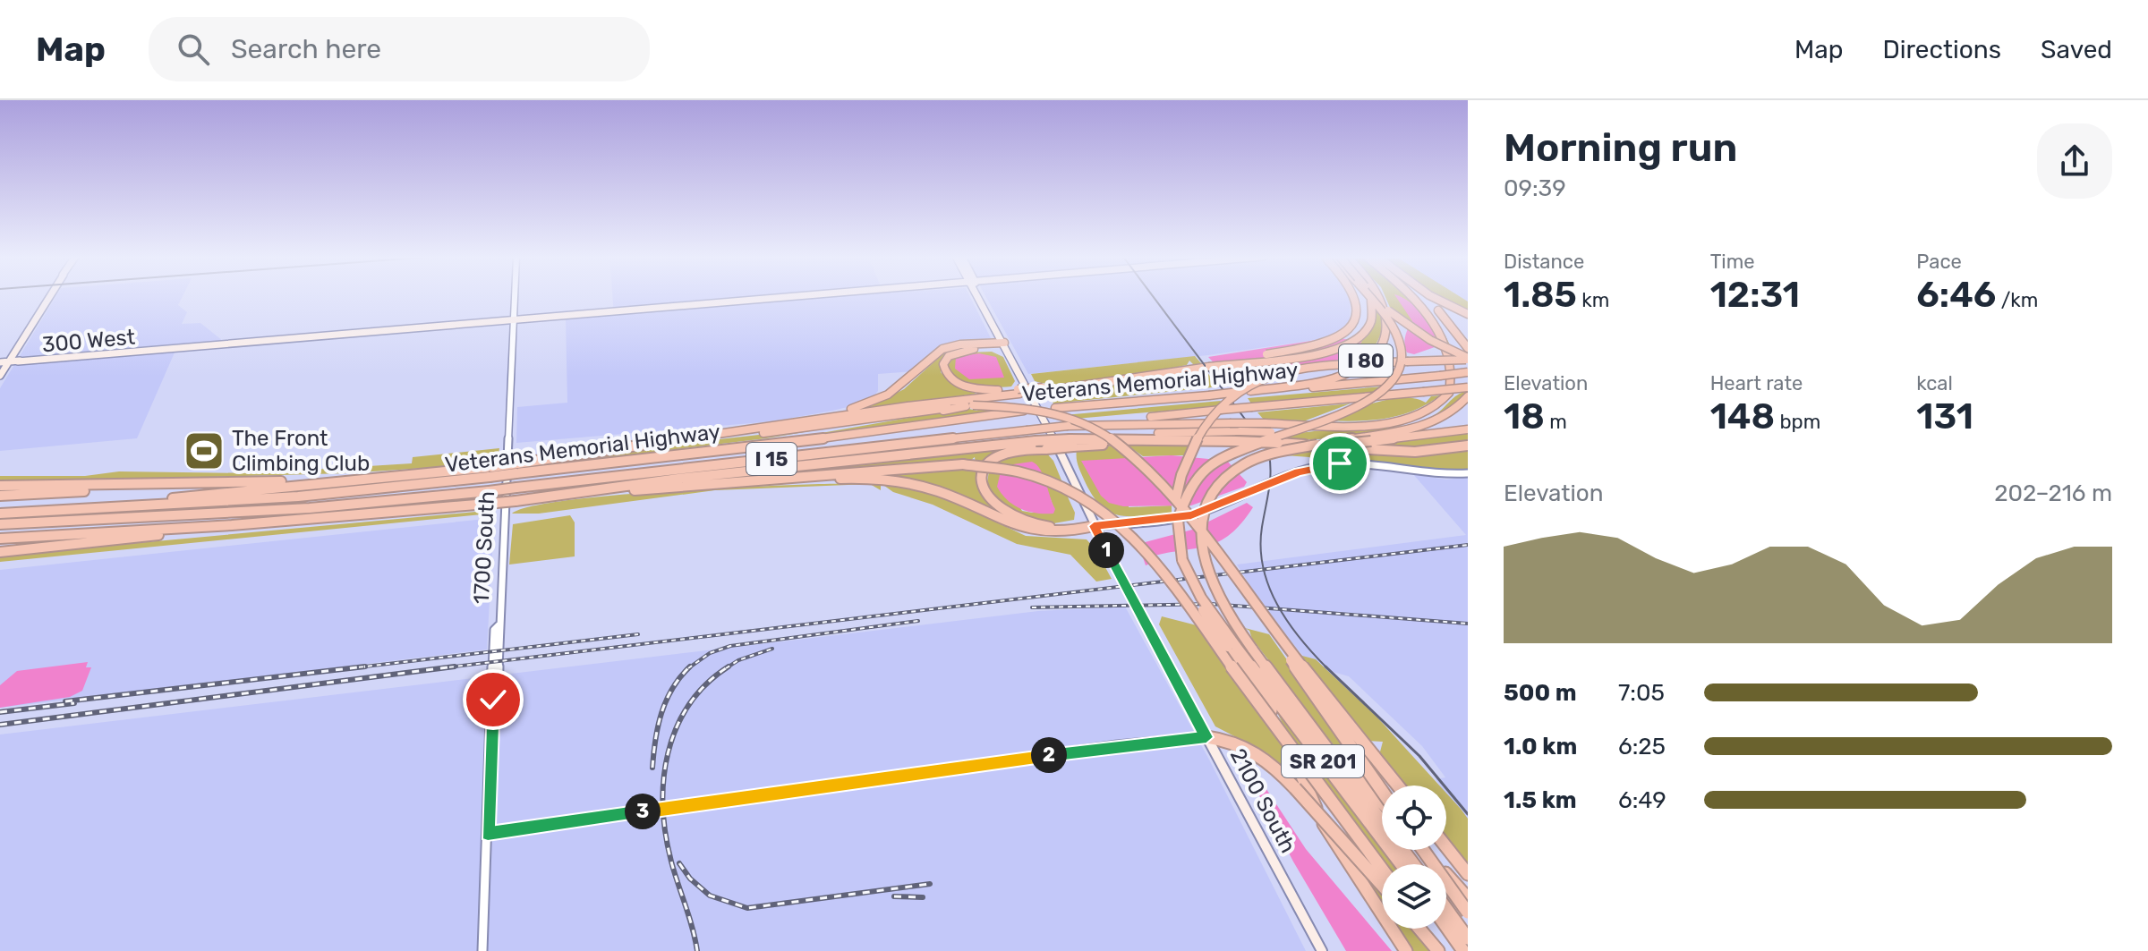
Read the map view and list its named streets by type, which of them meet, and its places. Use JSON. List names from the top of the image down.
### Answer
{
  "streets": {
    "highway": [
      "I 80",
      "Veterans Memorial Highway",
      "I 15",
      "SR 201"
    ],
    "main road": ["300 West", "2100 South"],
    "street": ["1700 South"]
  },
  "crossings": [
    ["300 West", "1700 South"],
    ["I 80", "Veterans Memorial Highway"]
  ],
  "places": {
    "sports": ["The Front Climbing Club"]
  },
  "page": {
    "header": "Map",
    "search": "Search here",
    "nav": ["Map", "Directions", "Saved"],
    "heading": ["Morning run", "09:39"],
    "stats": [
      ["Distance", "1.85 km"],
      ["Time", "12:31"],
      ["Pace", "6:46 /km"],
      ["Elevation", "18 m"],
      ["Heart rate", "148 bpm"],
      ["kcal", "131"]
    ],
    "chart": ["Elevation", "202–216 m"],
    "pins": ["1", "2", "3"],
    "list": [
      {
        "name": "500 m",
        "note": "7:05"
      },
      {
        "name": "1.0 km",
        "note": "6:25"
      },
      {
        "name": "1.5 km",
        "note": "6:49"
      }
    ]
  }
}
